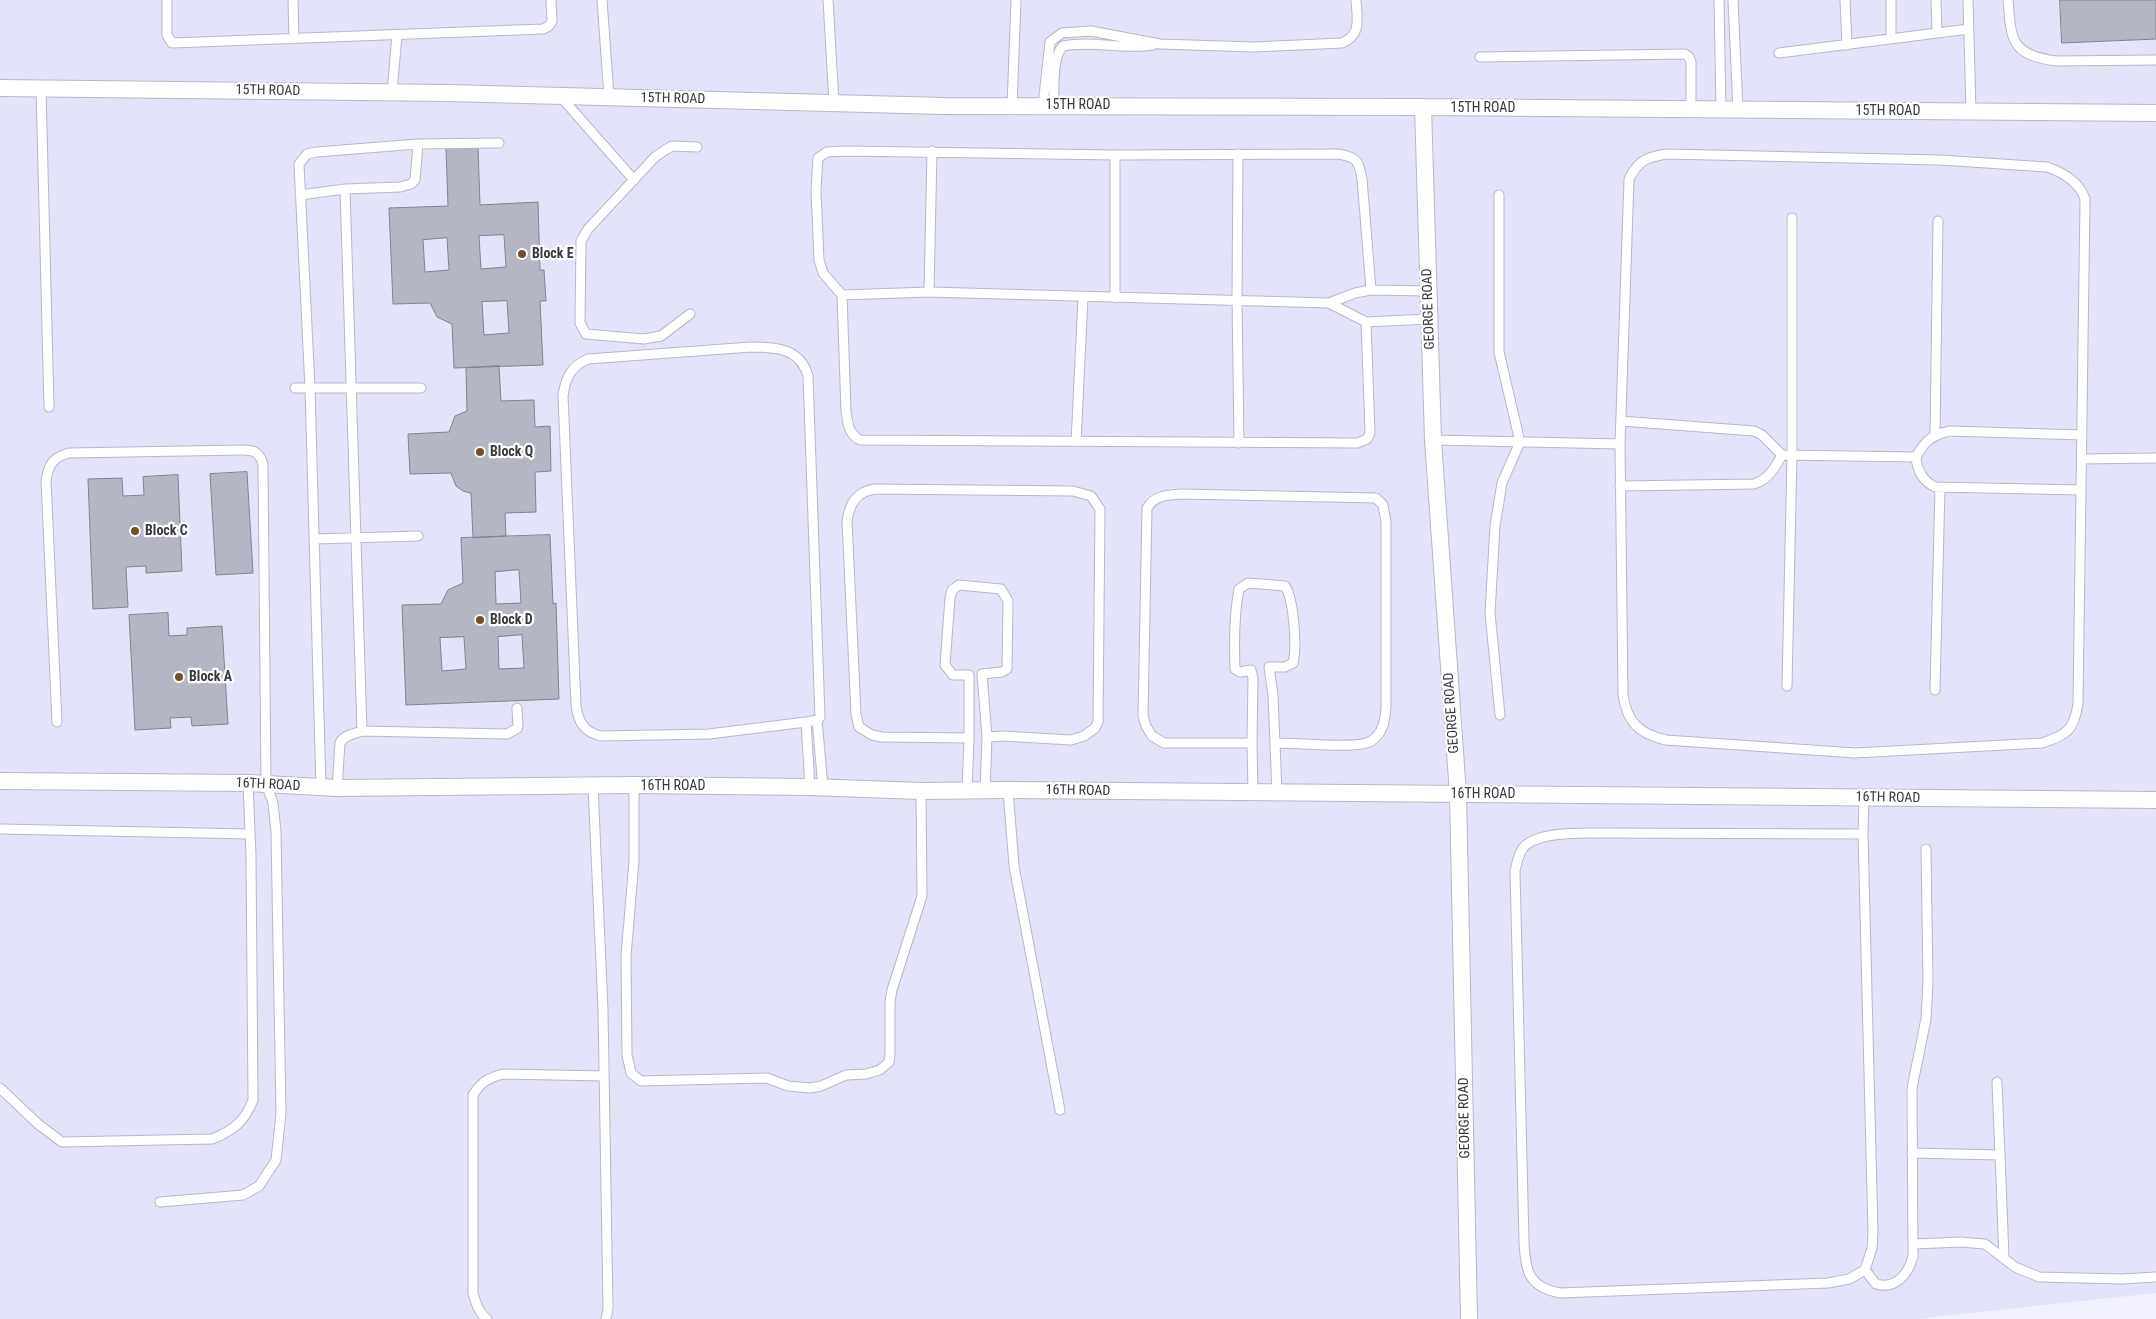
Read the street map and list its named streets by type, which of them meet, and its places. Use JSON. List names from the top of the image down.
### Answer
{
  "streets": {
    "street": ["15TH ROAD", "GEORGE ROAD", "16TH ROAD"]
  },
  "crossings": [
    ["15TH ROAD", "GEORGE ROAD"],
    ["GEORGE ROAD", "16TH ROAD"]
  ],
  "places": [
    "Block E",
    "Block Q",
    "Block C",
    "Block D",
    "Block A"
  ]
}
